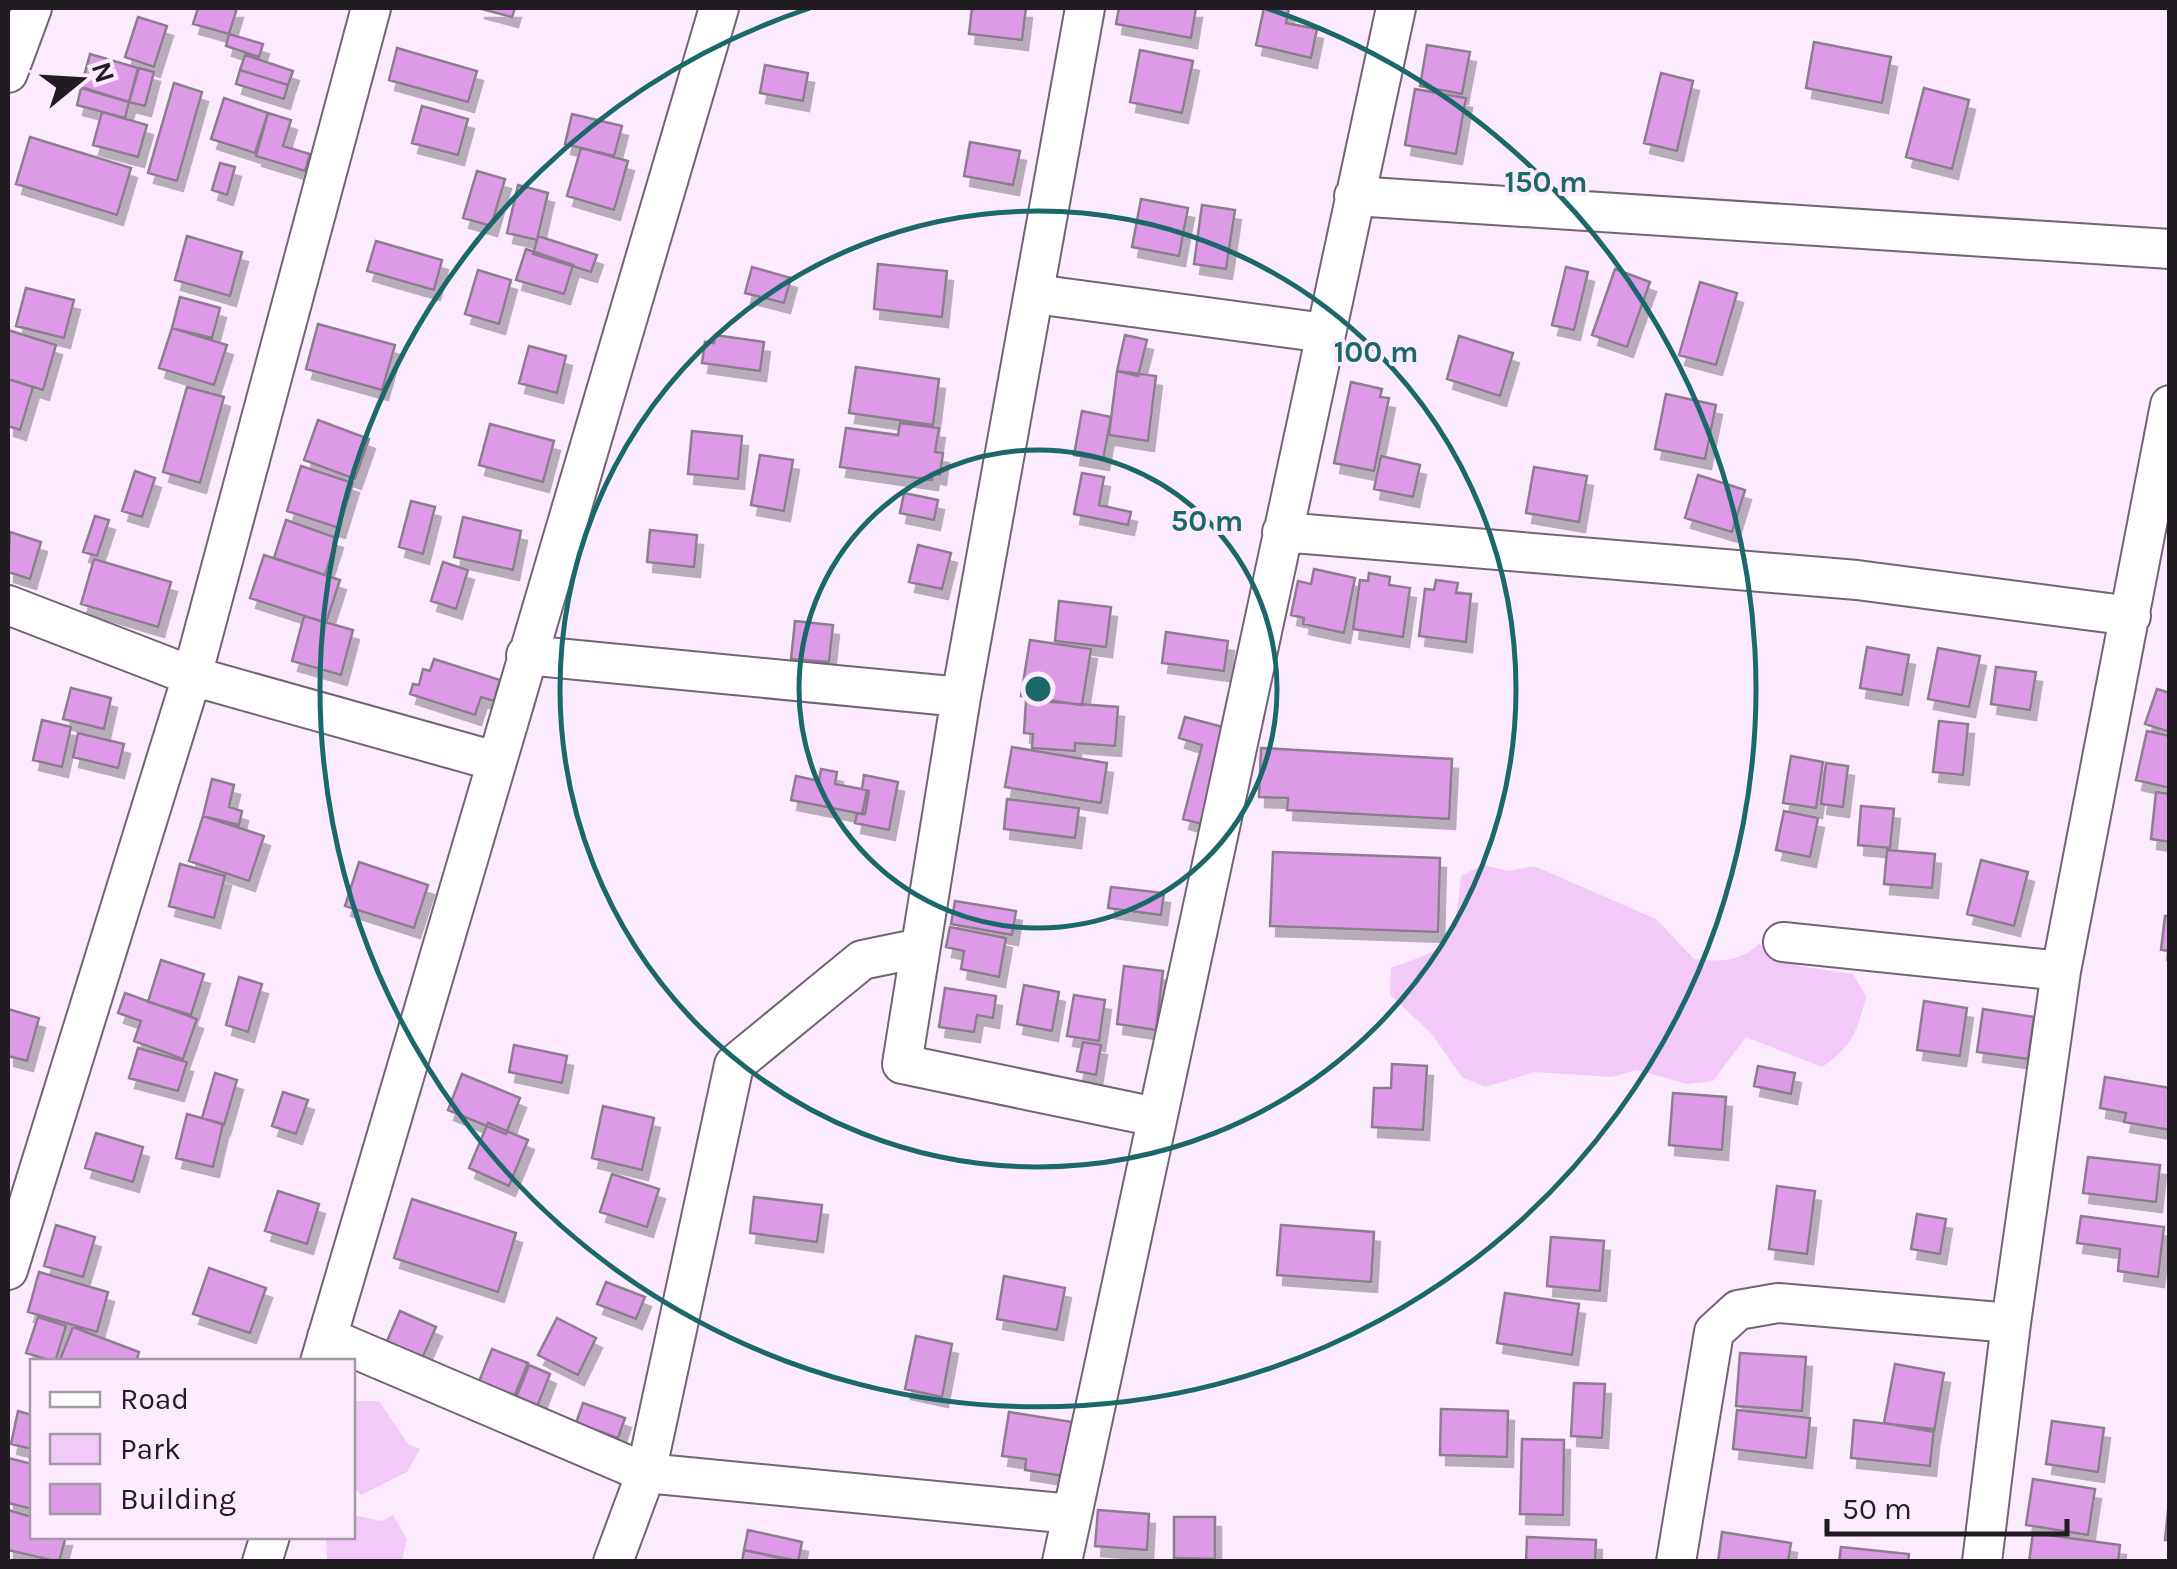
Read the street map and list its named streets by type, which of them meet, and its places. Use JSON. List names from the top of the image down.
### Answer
{
  "legend": ["Road", "Park", "Building"],
  "scale_bar": "50 m",
  "north": "right",
  "rings": ["150 m", "100 m", "50 m"]
}
